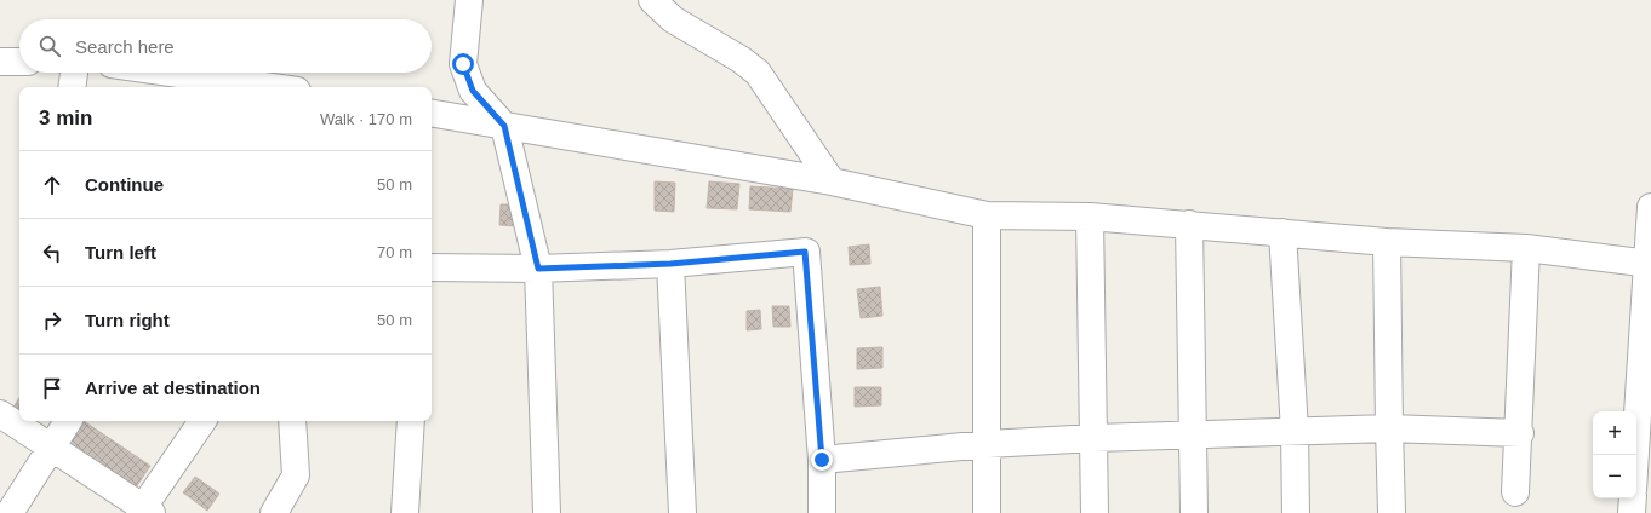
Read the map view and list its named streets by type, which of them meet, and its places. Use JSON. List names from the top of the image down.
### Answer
{
  "page": {
    "search": "Search here",
    "heading": ["3 min", "Walk · 170 m"],
    "list": [
      ["Continue", "50 m"],
      ["Turn left", "70 m"],
      ["Turn right", "50 m"],
      "Arrive at destination"
    ],
    "map_buttons": ["+", "−"]
  }
}
